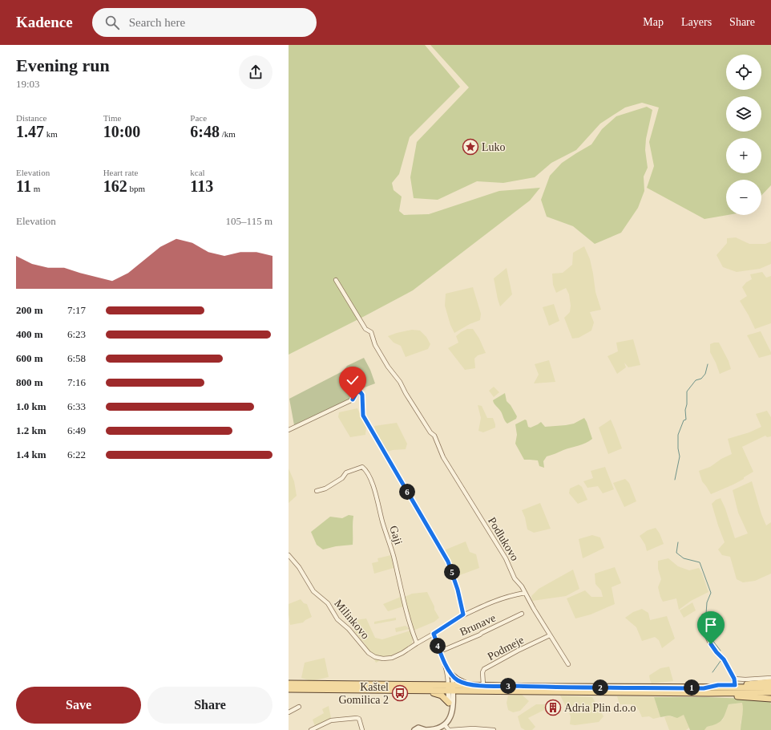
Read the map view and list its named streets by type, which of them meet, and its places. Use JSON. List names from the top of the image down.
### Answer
{
  "streets": {
    "street": [
      "Gaji",
      "Podlukovo",
      "Milinkovo",
      "Brunave",
      "Podmeje"
    ]
  },
  "crossings": [
    ["Gaji", "Milinkovo"],
    ["Podlukovo", "Podmeje"]
  ],
  "places": {
    "place": ["Luko"],
    "bus stop": ["Kaštel Gomilica 2"],
    "building": ["Adria Plin d.o.o"]
  },
  "page": {
    "header": "Kadence",
    "search": "Search here",
    "nav": ["Map", "Layers", "Share"],
    "heading": ["Evening run", "19:03"],
    "map_buttons": ["+", "−"],
    "stats": [
      ["Distance", "1.47 km"],
      ["Time", "10:00"],
      ["Pace", "6:48 /km"],
      ["Elevation", "11 m"],
      ["Heart rate", "162 bpm"],
      ["kcal", "113"]
    ],
    "chart": ["Elevation", "105–115 m"],
    "list": [
      {
        "name": "200 m",
        "note": "7:17"
      },
      {
        "name": "400 m",
        "note": "6:23"
      },
      {
        "name": "600 m",
        "note": "6:58"
      },
      {
        "name": "800 m",
        "note": "7:16"
      },
      {
        "name": "1.0 km",
        "note": "6:33"
      },
      {
        "name": "1.2 km",
        "note": "6:49"
      },
      {
        "name": "1.4 km",
        "note": "6:22"
      }
    ],
    "pins": [
      "6",
      "5",
      "4",
      "3",
      "1",
      "2"
    ],
    "buttons": ["Save", "Share"]
  }
}
